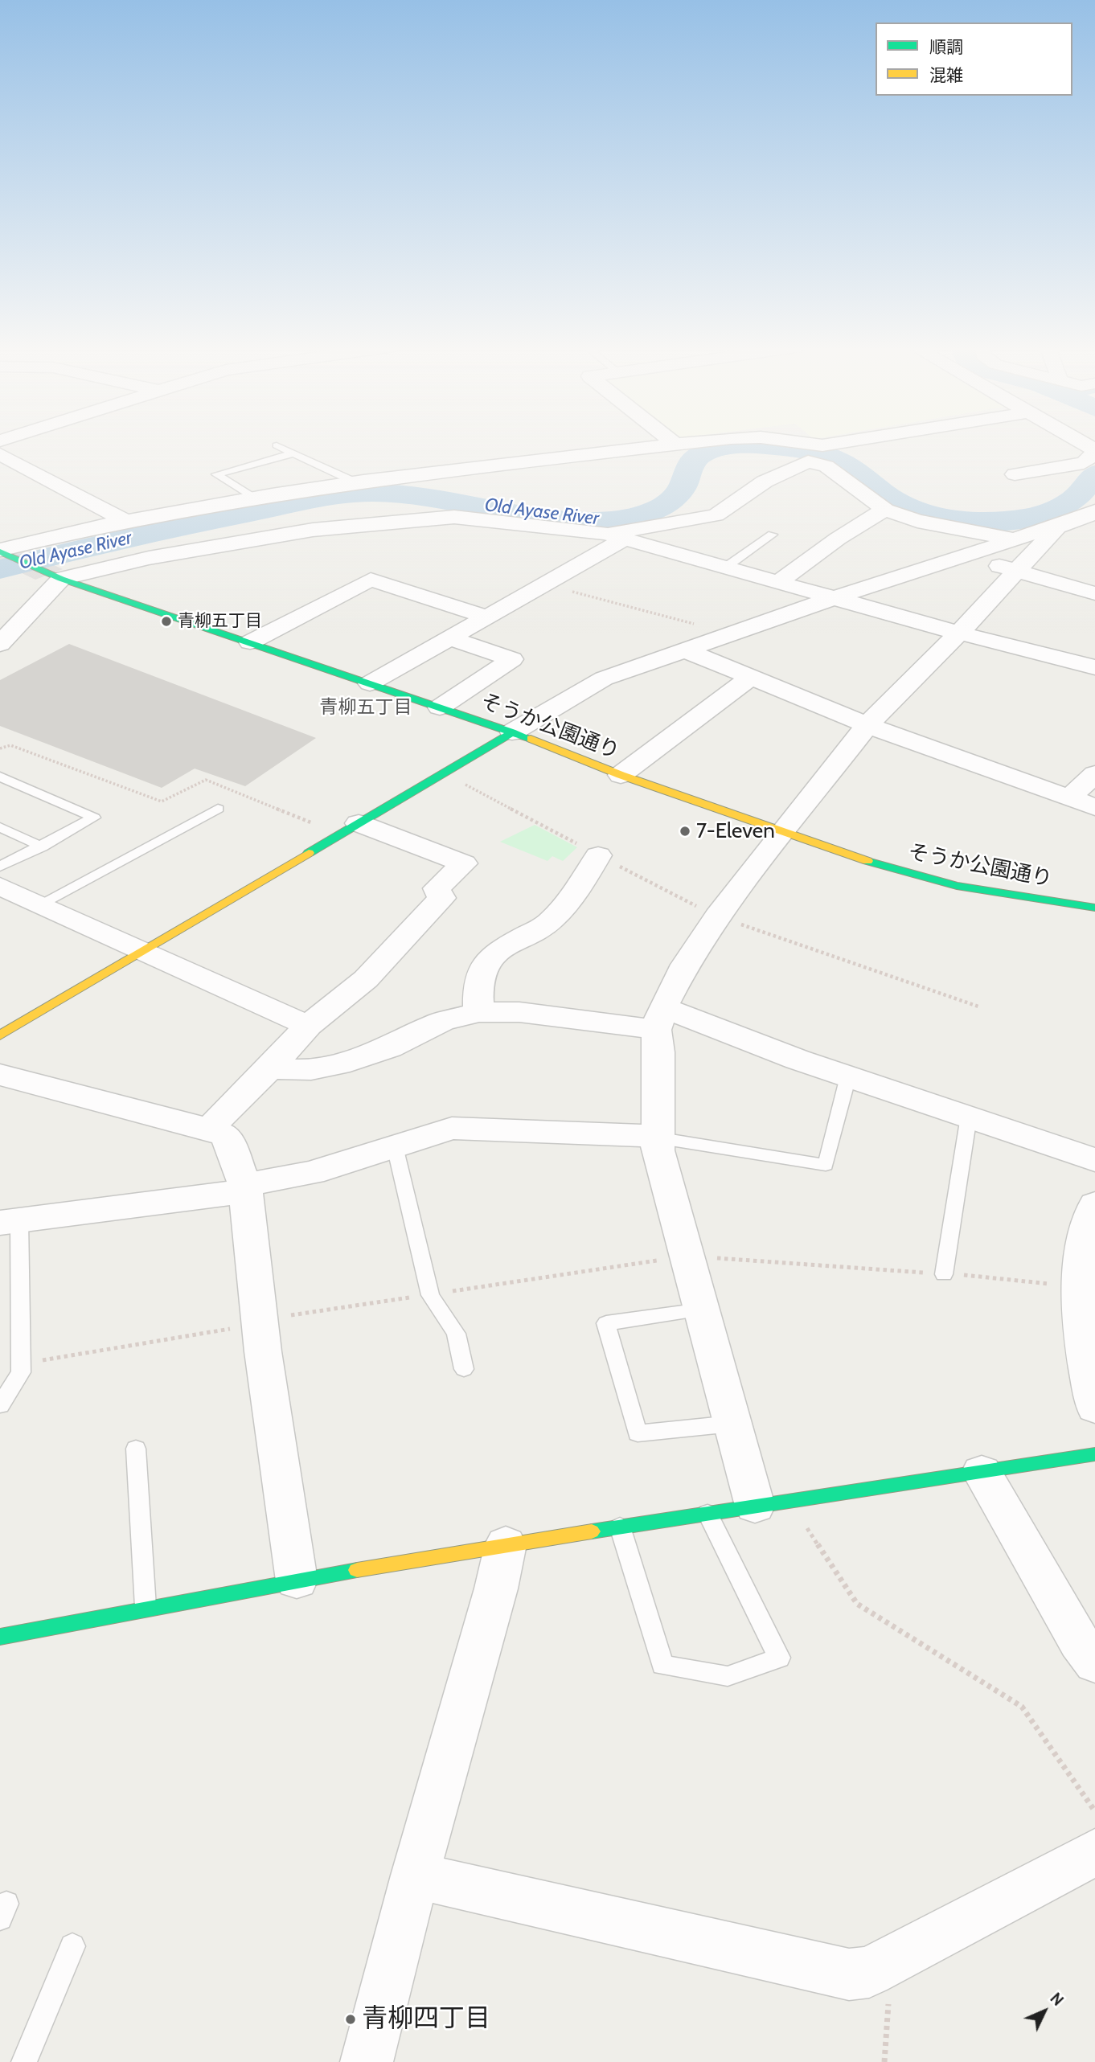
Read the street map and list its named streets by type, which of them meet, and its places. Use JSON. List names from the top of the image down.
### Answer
{
  "streets": {
    "street": ["そうか公園通り"]
  },
  "districts": ["青柳五丁目"],
  "water": ["Old Ayase River"],
  "places": ["青柳五丁目", "7-Eleven", "青柳四丁目"],
  "legend": ["順調", "混雑"],
  "north": "top right"
}
